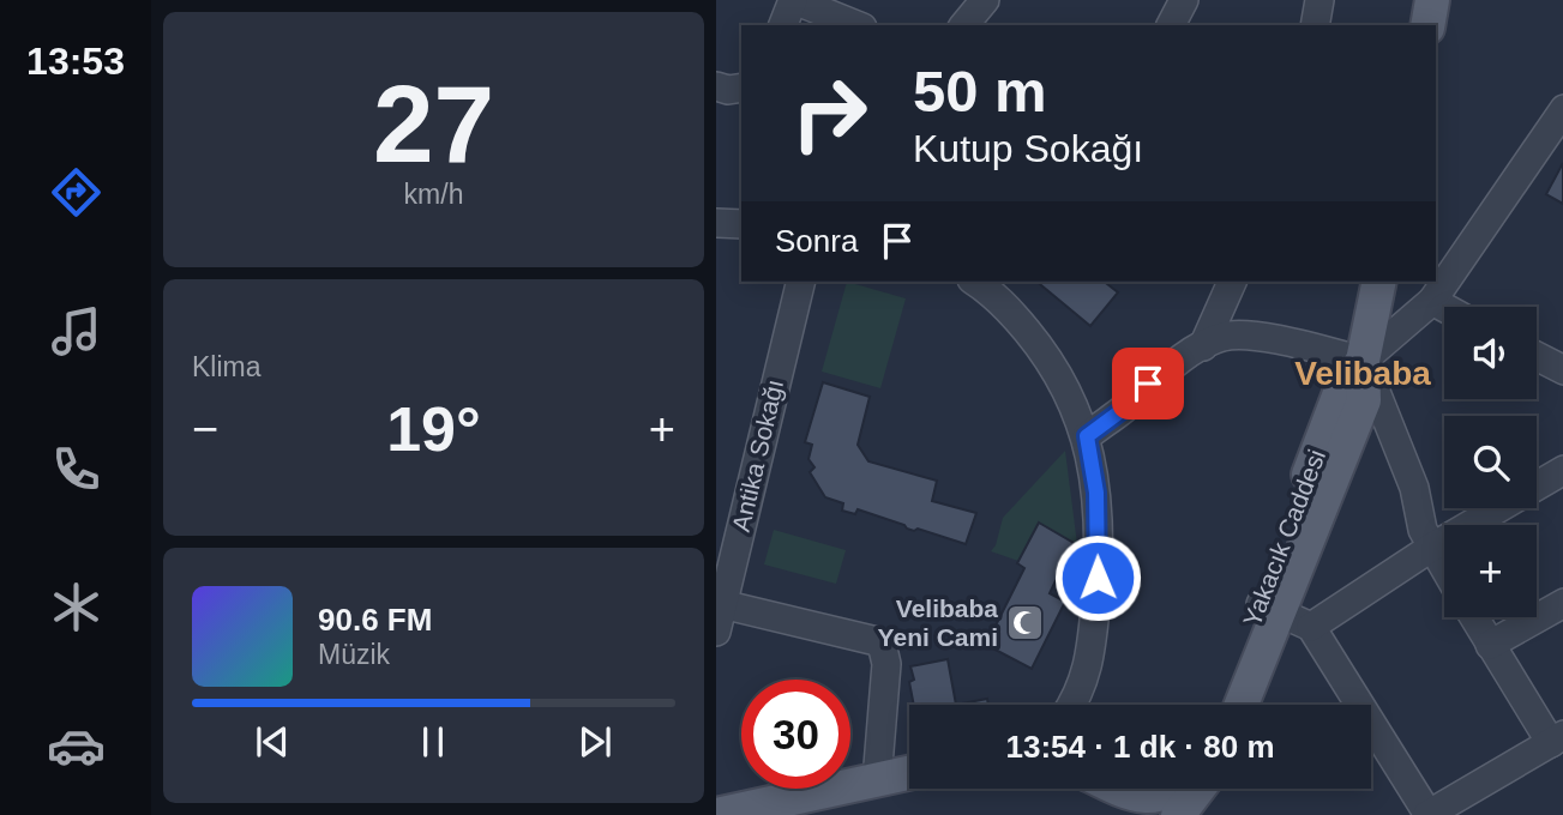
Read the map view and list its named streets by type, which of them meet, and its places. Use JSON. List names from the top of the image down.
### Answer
{
  "streets": {
    "main road": ["Yakacık Caddesi"],
    "street": ["Antika Sokağı"]
  },
  "districts": ["Velibaba"],
  "places": {
    "mosque": ["Velibaba Yeni Cami"]
  },
  "page": {
    "tabs": "13:53",
    "tile": [
      ["27", "km/h"],
      "Klima"
    ],
    "turn": ["50 m", "Kutup Sokağı"],
    "then": "Sonra",
    "map_buttons": "+",
    "heat": ["−", "19°", "+"],
    "song": ["90.6 FM", "Müzik"],
    "limit": "30",
    "trip": "13:54 · 1 dk · 80 m"
  }
}
